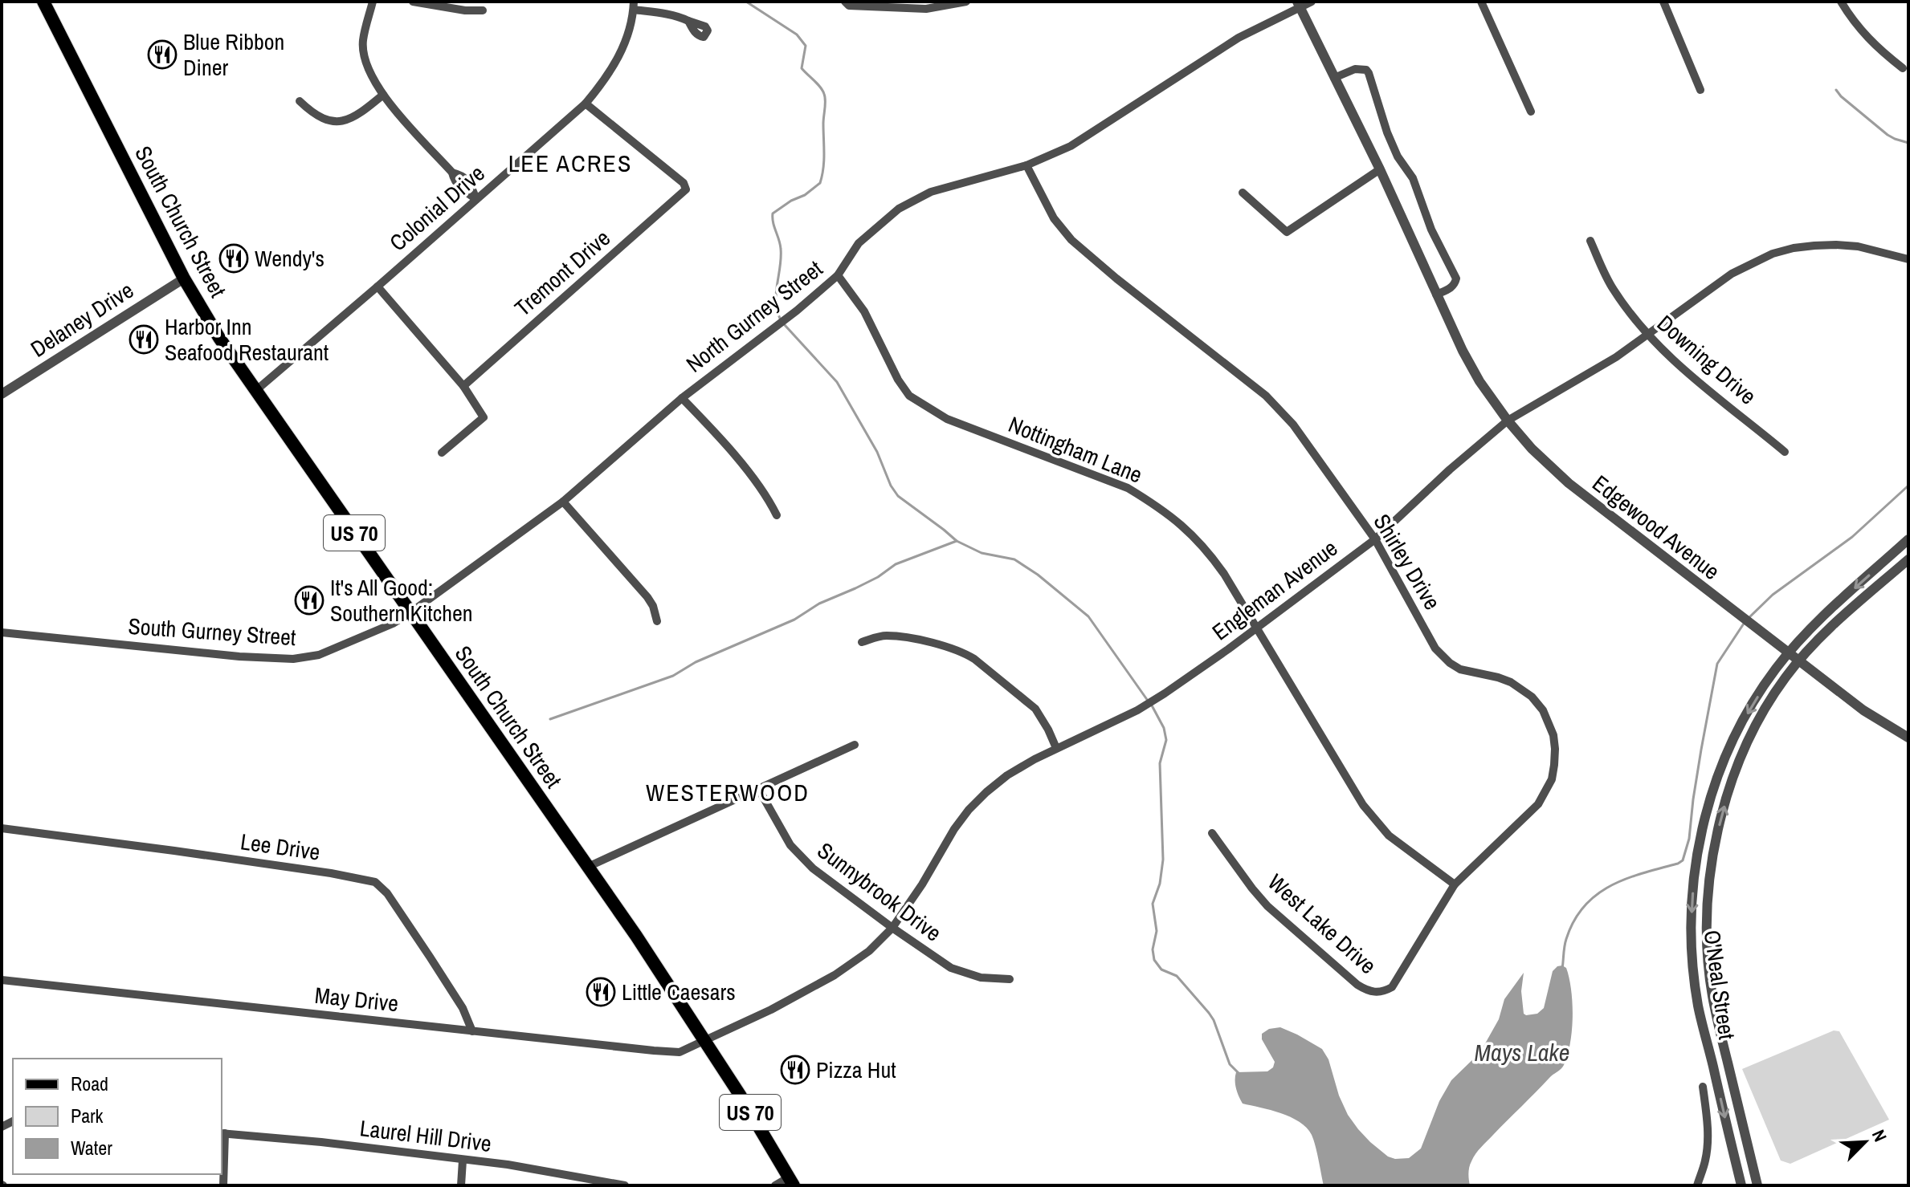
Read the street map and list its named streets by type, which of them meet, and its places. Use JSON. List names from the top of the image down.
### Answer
{
  "streets": {
    "main road": ["South Church Street", "US 70"],
    "street": [
      "Colonial Drive",
      "Tremont Drive",
      "North Gurney Street",
      "Delaney Drive",
      "Downing Drive",
      "Nottingham Lane",
      "Edgewood Avenue",
      "Shirley Drive",
      "Engleman Avenue",
      "South Gurney Street",
      "Lee Drive",
      "Sunnybrook Drive",
      "West Lake Drive",
      "O'Neal Street",
      "May Drive",
      "Laurel Hill Drive"
    ]
  },
  "crossings": [
    ["Colonial Drive", "South Church Street"],
    ["Colonial Drive", "Tremont Drive"],
    ["South Church Street", "North Gurney Street"],
    ["South Church Street", "Delaney Drive"],
    ["South Church Street", "Engleman Avenue"],
    ["South Church Street", "South Gurney Street"],
    ["South Church Street", "May Drive"],
    ["North Gurney Street", "Nottingham Lane"],
    ["North Gurney Street", "Edgewood Avenue"],
    ["North Gurney Street", "Shirley Drive"],
    ["North Gurney Street", "South Gurney Street"],
    ["Downing Drive", "Engleman Avenue"],
    ["Nottingham Lane", "Shirley Drive"],
    ["Nottingham Lane", "Engleman Avenue"],
    ["Edgewood Avenue", "Engleman Avenue"],
    ["Edgewood Avenue", "O'Neal Street"],
    ["Shirley Drive", "Engleman Avenue"],
    ["Shirley Drive", "West Lake Drive"],
    ["Engleman Avenue", "Sunnybrook Drive"],
    ["Engleman Avenue", "May Drive"],
    ["Lee Drive", "May Drive"]
  ],
  "districts": ["LEE ACRES", "WESTERWOOD"],
  "water": ["Mays Lake"],
  "places": {
    "restaurant": [
      "Blue Ribbon Diner",
      "Wendy's",
      "Harbor Inn Seafood Restaurant",
      "It's All Good: Southern Kitchen",
      "Little Caesars",
      "Pizza Hut"
    ]
  },
  "legend": ["Road", "Park", "Water"],
  "north": "top right"
}
